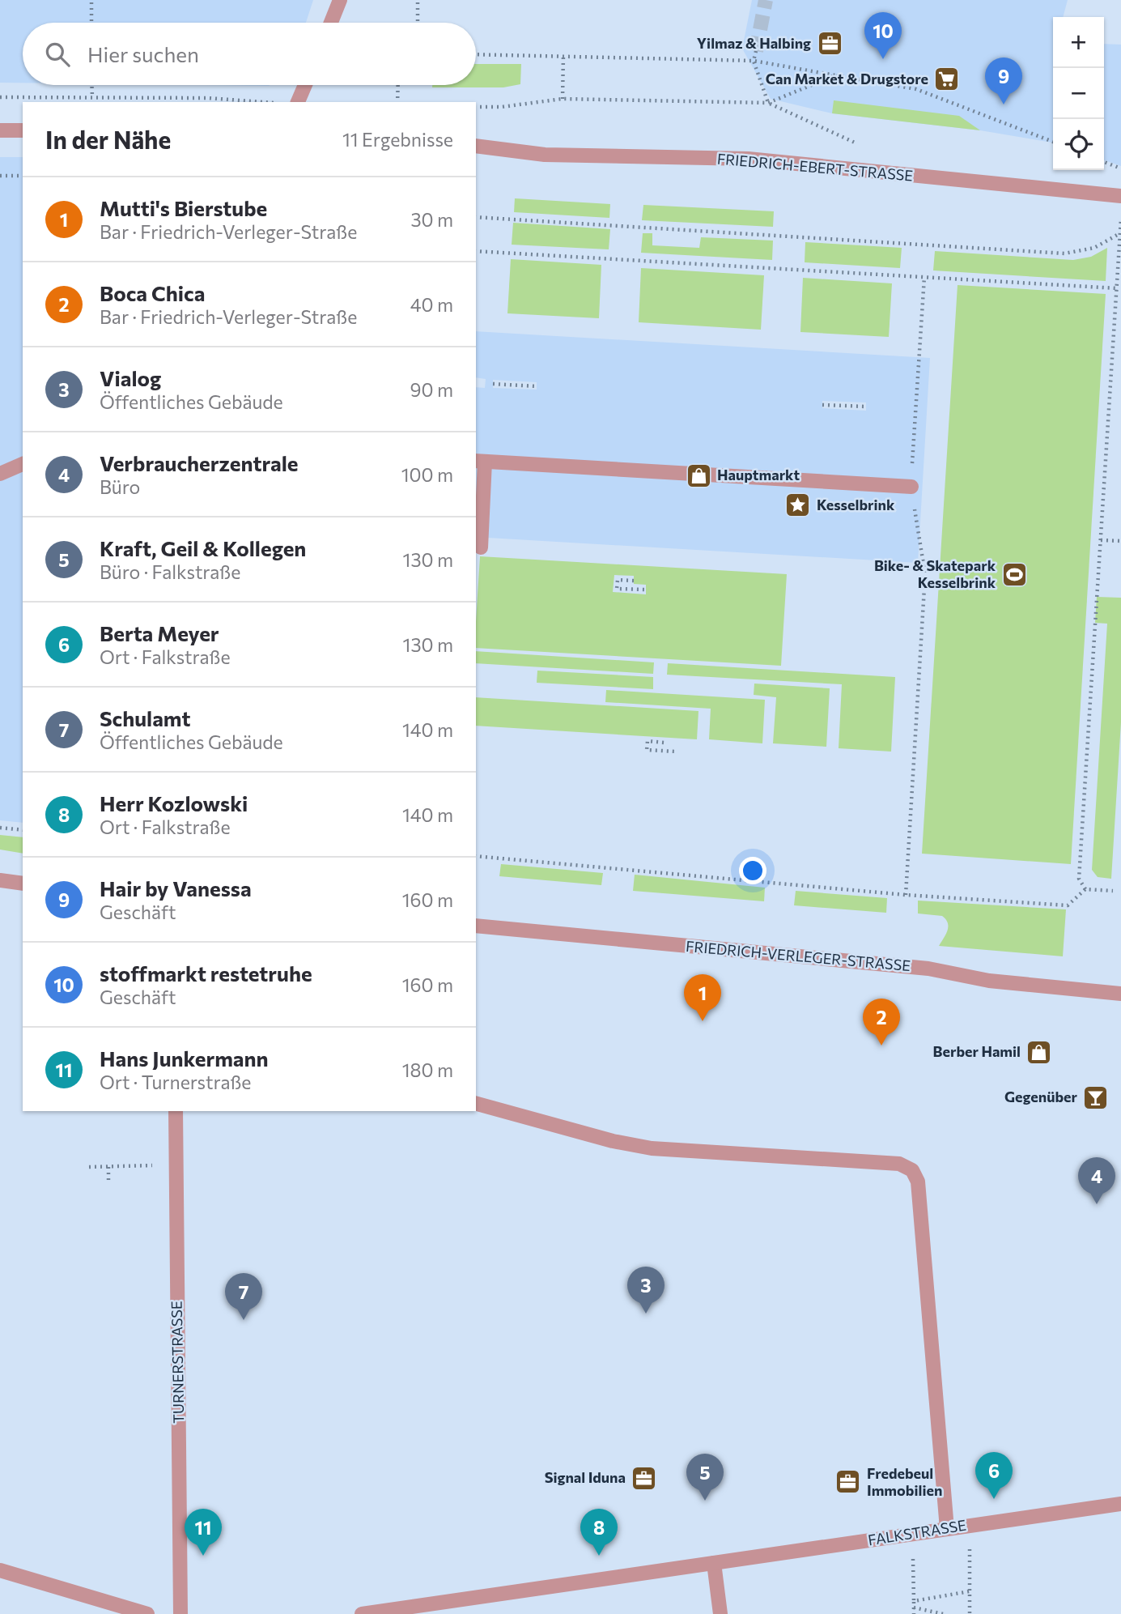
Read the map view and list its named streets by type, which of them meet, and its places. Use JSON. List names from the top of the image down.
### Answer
{
  "streets": {
    "street": [
      "FRIEDRICH-EBERT-STRASSE",
      "FRIEDRICH-VERLEGER-STRASSE",
      "TURNERSTRASSE",
      "FALKSTRASSE"
    ]
  },
  "places": {
    "office": ["Yilmaz & Halbing", "Signal Iduna", "Fredebeul Immobilien"],
    "supermarket": ["Can Market & Drugstore"],
    "shop": ["Hauptmarkt", "Berber Hamil"],
    "place": ["Kesselbrink"],
    "sports": ["Bike- & Skatepark Kesselbrink"],
    "bar": ["Gegenüber"]
  },
  "page": {
    "pins": [
      "10",
      "9",
      "1",
      "2",
      "4",
      "3",
      "7",
      "6",
      "5",
      "8",
      "11"
    ],
    "map_buttons": ["+", "−"],
    "search": "Hier suchen",
    "heading": ["In der Nähe", "11 Ergebnisse"],
    "list": [
      {
        "mark": "1",
        "name": "Mutti's Bierstube",
        "note": "Bar · Friedrich-Verleger-Straße",
        "value": "30 m"
      },
      {
        "mark": "2",
        "name": "Boca Chica",
        "note": "Bar · Friedrich-Verleger-Straße",
        "value": "40 m"
      },
      {
        "mark": "3",
        "name": "Vialog",
        "note": "Öffentliches Gebäude",
        "value": "90 m"
      },
      {
        "mark": "4",
        "name": "Verbraucherzentrale",
        "note": "Büro",
        "value": "100 m"
      },
      {
        "mark": "5",
        "name": "Kraft, Geil & Kollegen",
        "note": "Büro · Falkstraße",
        "value": "130 m"
      },
      {
        "mark": "6",
        "name": "Berta Meyer",
        "note": "Ort · Falkstraße",
        "value": "130 m"
      },
      {
        "mark": "7",
        "name": "Schulamt",
        "note": "Öffentliches Gebäude",
        "value": "140 m"
      },
      {
        "mark": "8",
        "name": "Herr Kozlowski",
        "note": "Ort · Falkstraße",
        "value": "140 m"
      },
      {
        "mark": "9",
        "name": "Hair by Vanessa",
        "note": "Geschäft",
        "value": "160 m"
      },
      {
        "mark": "10",
        "name": "stoffmarkt restetruhe",
        "note": "Geschäft",
        "value": "160 m"
      },
      {
        "mark": "11",
        "name": "Hans Junkermann",
        "note": "Ort · Turnerstraße",
        "value": "180 m"
      }
    ]
  }
}
